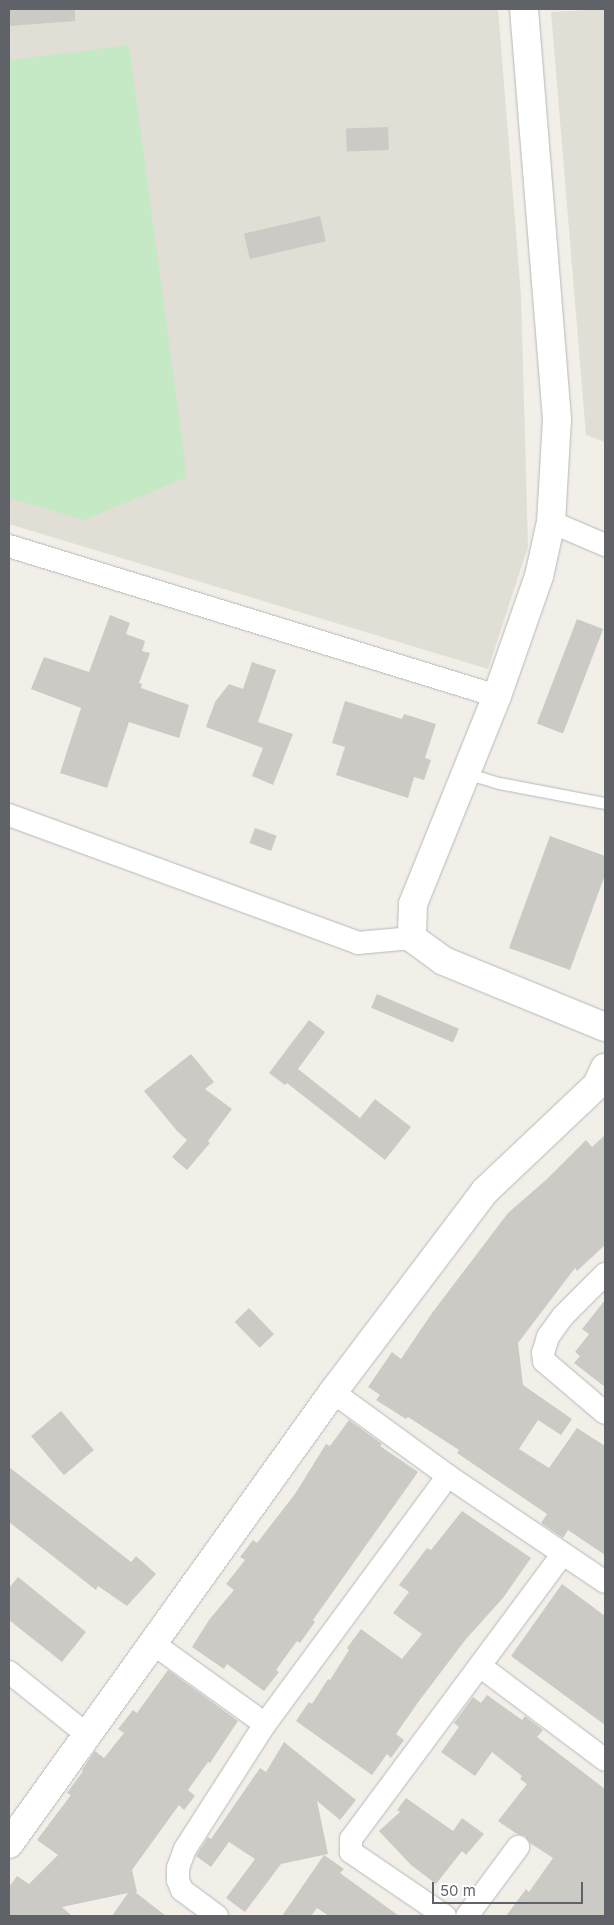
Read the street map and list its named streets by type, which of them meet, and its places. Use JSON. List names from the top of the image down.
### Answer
{
  "scale_bar": "50 m"
}
